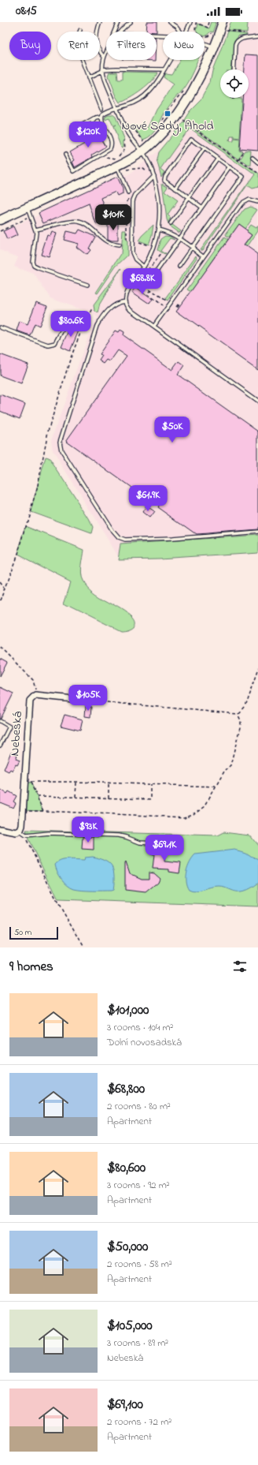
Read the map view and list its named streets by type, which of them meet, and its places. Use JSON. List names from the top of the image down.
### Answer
{
  "streets": {
    "street": ["Nebeská"]
  },
  "places": {
    "transit": ["Nové Sady, Ahold"]
  },
  "scale_bar": "50 m",
  "page": {
    "status": "08:15",
    "chip": [
      "Buy",
      "Rent",
      "Filters",
      "New"
    ],
    "price": [
      "$120K",
      "$101K",
      "$68.8K",
      "$80.6K",
      "$50K",
      "$61.9K",
      "$105K",
      "$93K",
      "$69.1K"
    ],
    "scale": "50 m",
    "heading": "9 homes",
    "list": [
      {
        "name": "$101,000",
        "note": "3 rooms · 104 m² · Dolní novosadská"
      },
      {
        "name": "$68,800",
        "note": "2 rooms · 80 m² · Apartment"
      },
      {
        "name": "$80,600",
        "note": "3 rooms · 92 m² · Apartment"
      },
      {
        "name": "$50,000",
        "note": "2 rooms · 58 m² · Apartment"
      },
      {
        "name": "$105,000",
        "note": "3 rooms · 89 m² · Nebeská"
      },
      {
        "name": "$69,100",
        "note": "2 rooms · 72 m² · Apartment"
      }
    ]
  }
}
